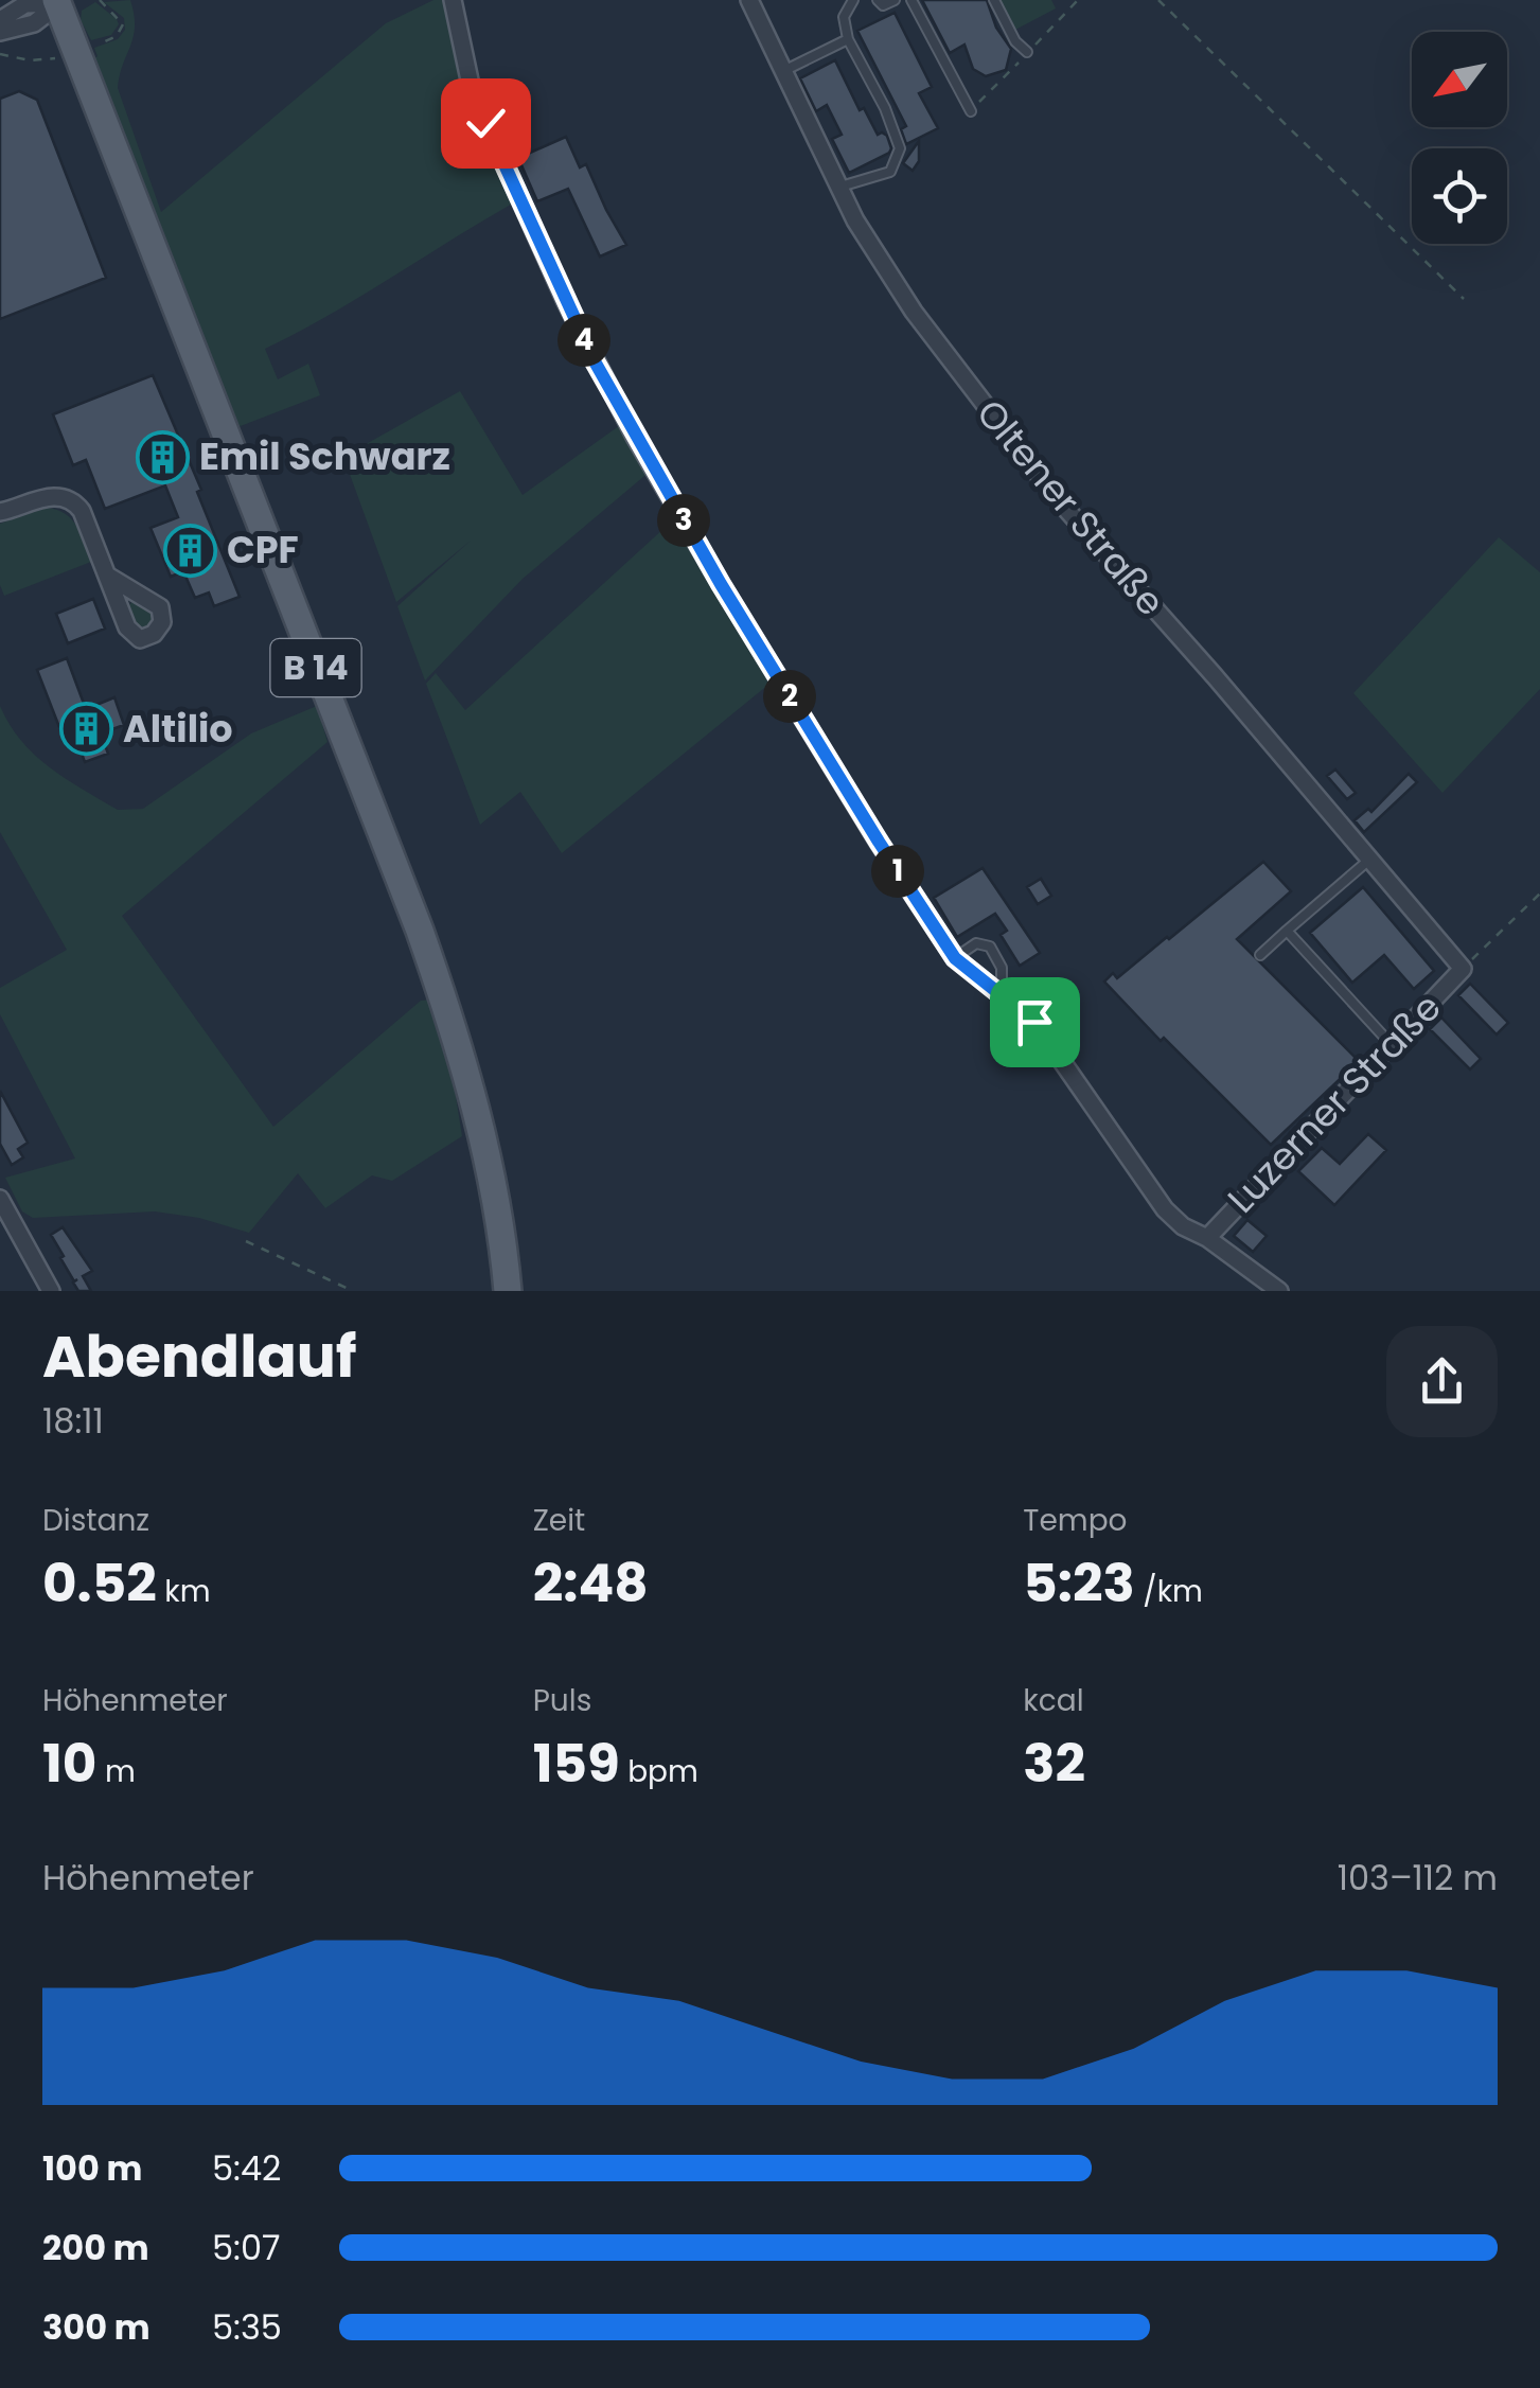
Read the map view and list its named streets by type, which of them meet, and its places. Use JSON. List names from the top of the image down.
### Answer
{
  "streets": {
    "main road": ["B 14"],
    "street": ["Oltener Straße", "Luzerner Straße"]
  },
  "crossings": [
    ["Oltener Straße", "Luzerner Straße"]
  ],
  "places": {
    "building": ["Emil Schwarz", "CPF", "Altilio"]
  },
  "north": "bottom left",
  "page": {
    "pins": [
      "4",
      "3",
      "2",
      "1"
    ],
    "heading": ["Abendlauf", "18:11"],
    "stats": [
      ["Distanz", "0.52 km"],
      ["Zeit", "2:48"],
      ["Tempo", "5:23 /km"],
      ["Höhenmeter", "10 m"],
      ["Puls", "159 bpm"],
      ["kcal", "32"]
    ],
    "chart": ["Höhenmeter", "103–112 m"],
    "list": [
      {
        "name": "100 m",
        "note": "5:42"
      },
      {
        "name": "200 m",
        "note": "5:07"
      },
      {
        "name": "300 m",
        "note": "5:35"
      }
    ]
  }
}
